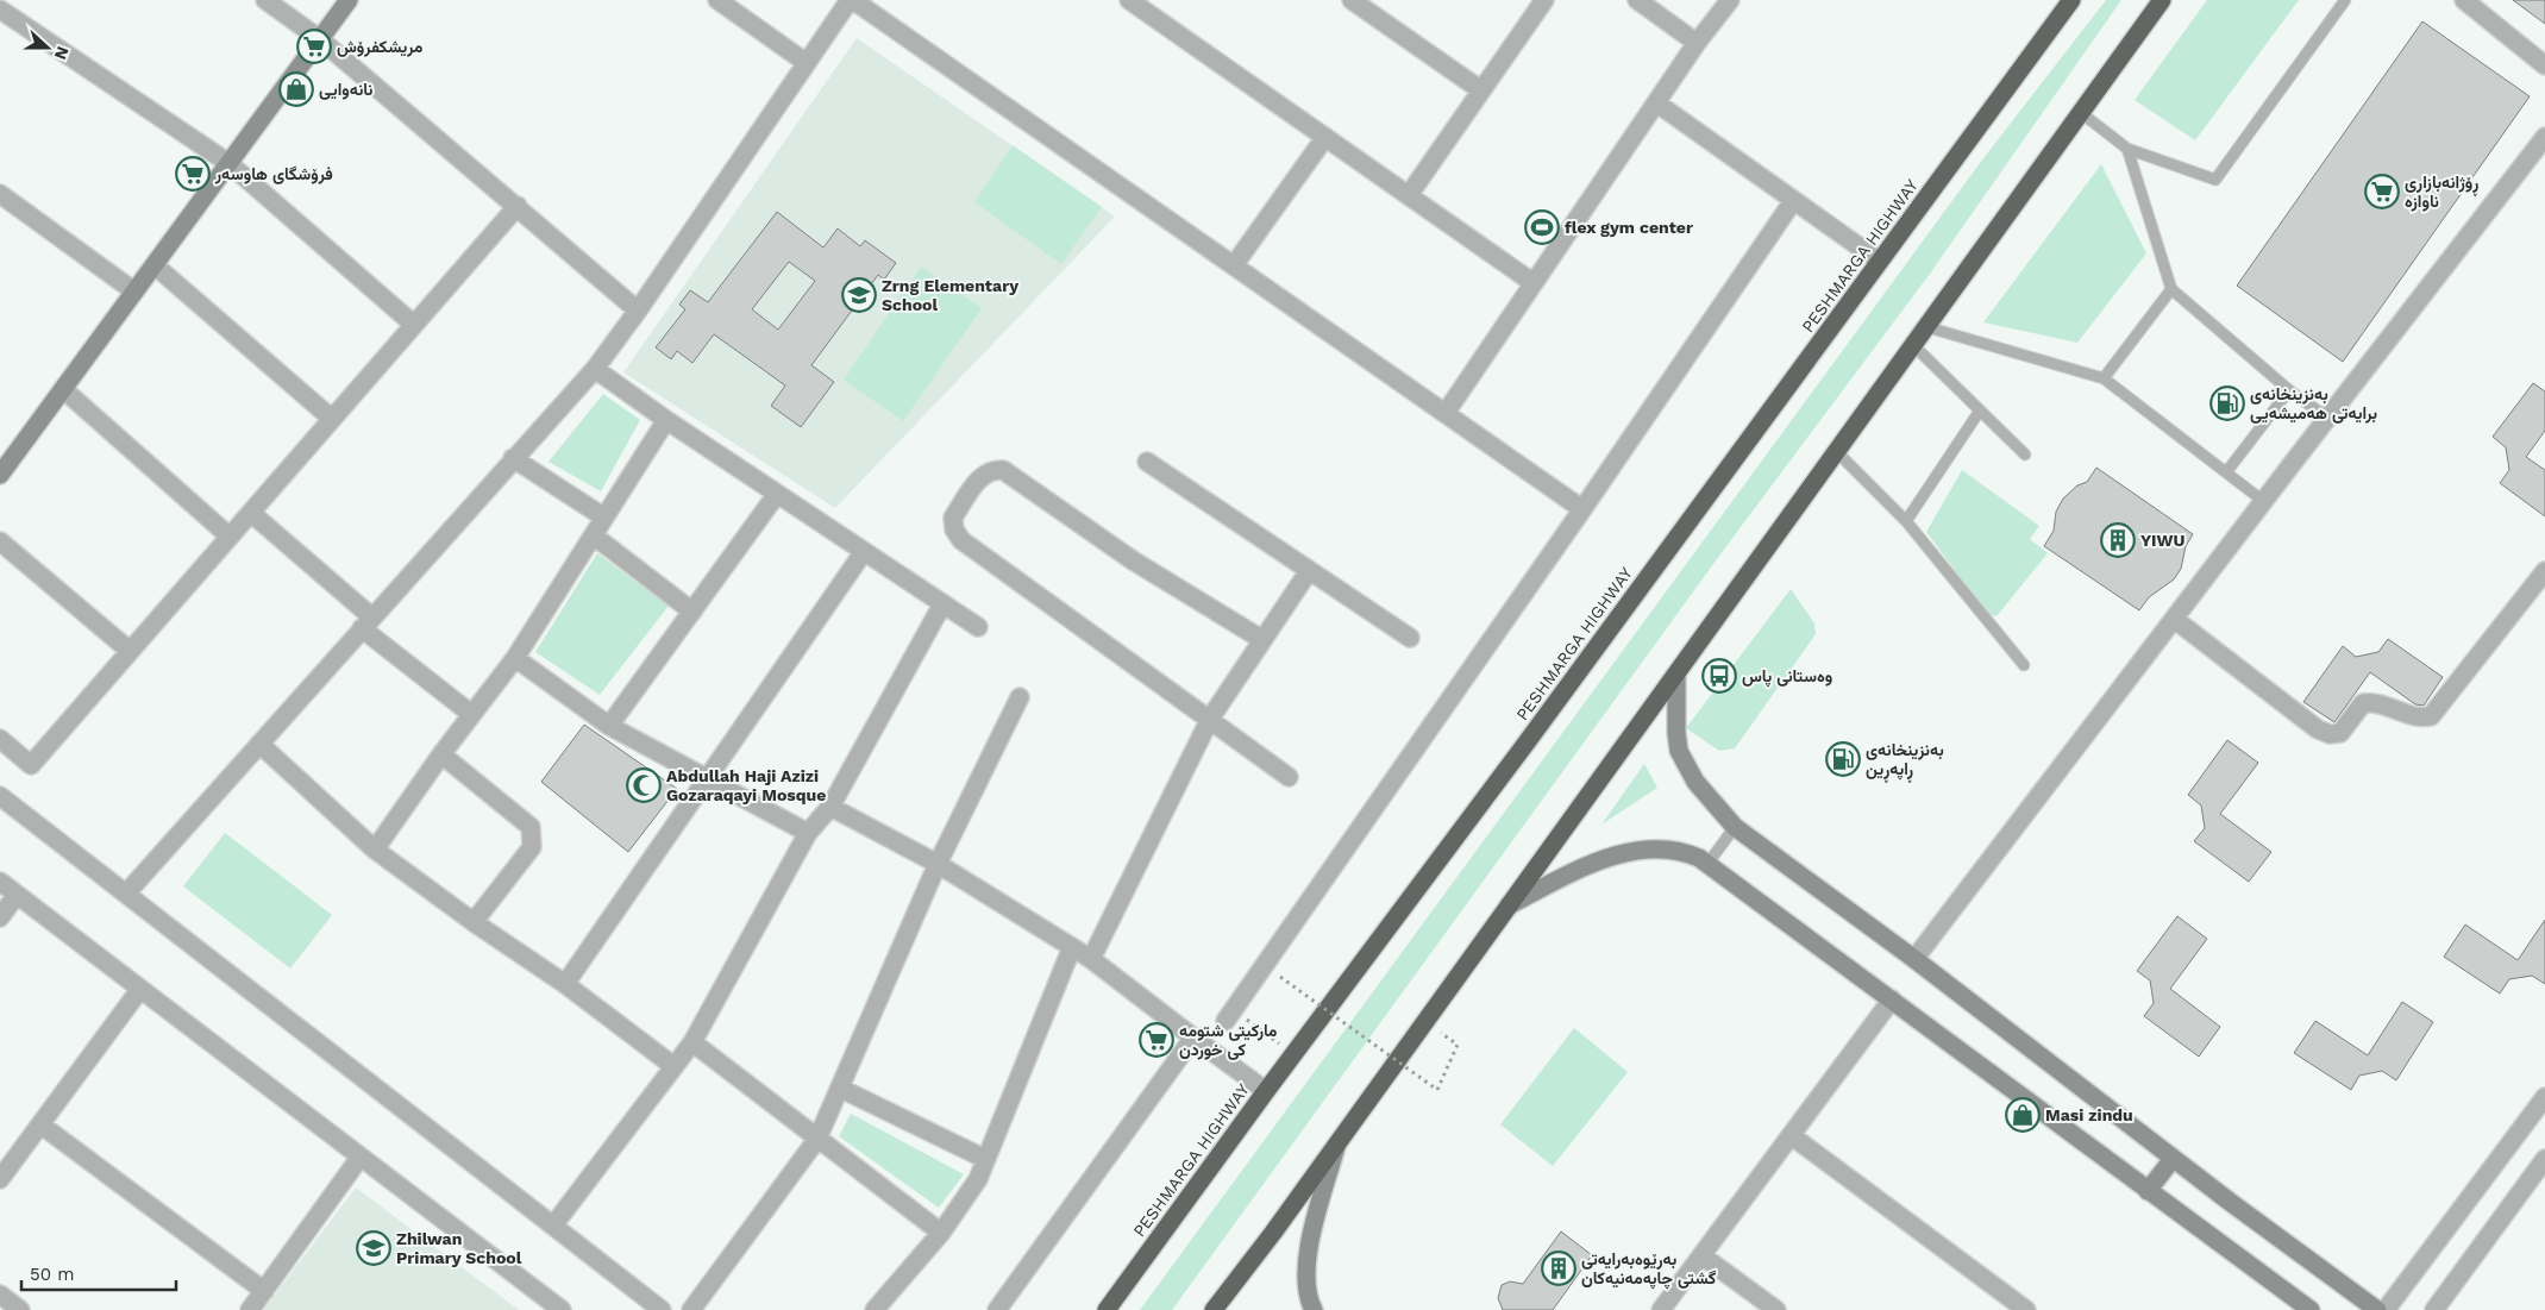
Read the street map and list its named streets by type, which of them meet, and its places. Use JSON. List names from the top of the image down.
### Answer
{
  "streets": {
    "highway": ["PESHMARGA HIGHWAY"]
  },
  "places": {
    "supermarket": [
      "مریشکفرۆش",
      "فرۆشگای هاوسەر",
      "ڕۆژانەبازاڕی ناوازە",
      "مارکیتی شتومه کی خوردن"
    ],
    "shop": ["نانەوایی", "Masi zindu"],
    "sports": ["flex gym center"],
    "school or university": ["Zrng Elementary School", "Zhilwan Primary School"],
    "fuel station": ["بەنزینخانەی برایەتی هەمیشەیی", "بەنزینخانەی ڕاپەڕین"],
    "building": ["YIWU", "بەڕێوەبەرایەتی گشتی چاپەمەنیەکان"],
    "bus stop": ["وەستانی پاس"],
    "mosque": ["Abdullah Haji Azizi Gozaraqayi Mosque"]
  },
  "scale_bar": "50 m",
  "north": "right"
}
